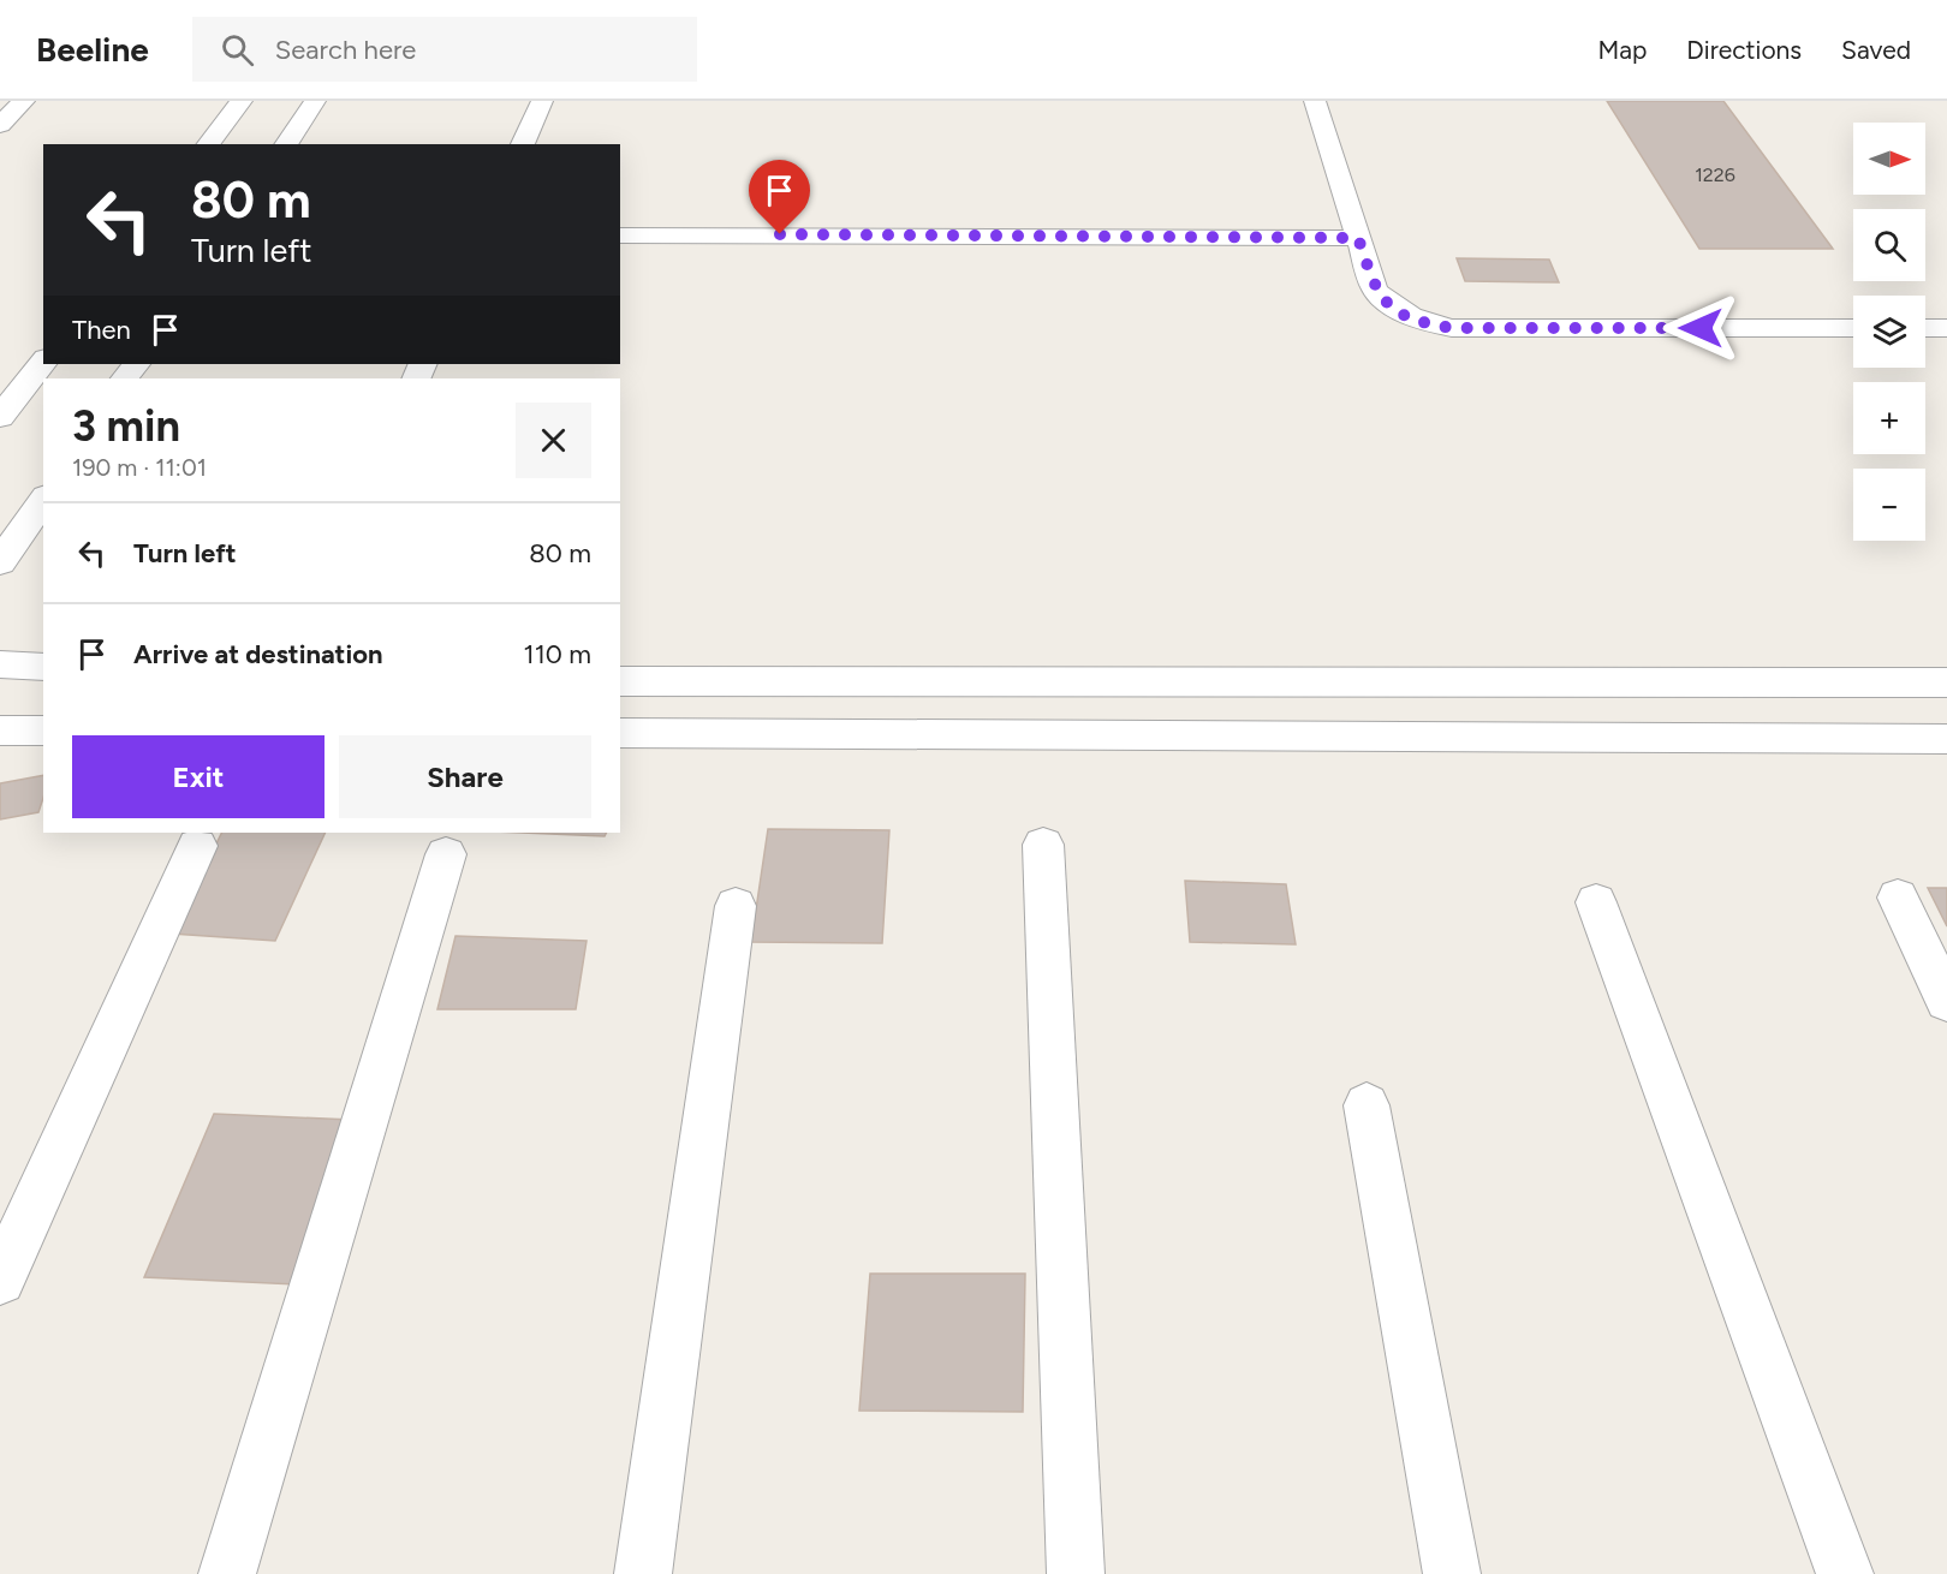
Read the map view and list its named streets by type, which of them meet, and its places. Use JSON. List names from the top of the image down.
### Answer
{
  "house_numbers": ["1226"],
  "north": "right",
  "page": {
    "header": "Beeline",
    "search": "Search here",
    "nav": ["Map", "Directions", "Saved"],
    "map_buttons": ["+", "−"],
    "turn": ["80 m", "Turn left"],
    "then": "Then",
    "heading": ["3 min", "190 m · 11:01"],
    "list": [
      {
        "name": "Turn left",
        "value": "80 m"
      },
      {
        "name": "Arrive at destination",
        "value": "110 m"
      }
    ],
    "buttons": ["Exit", "Share"]
  }
}
